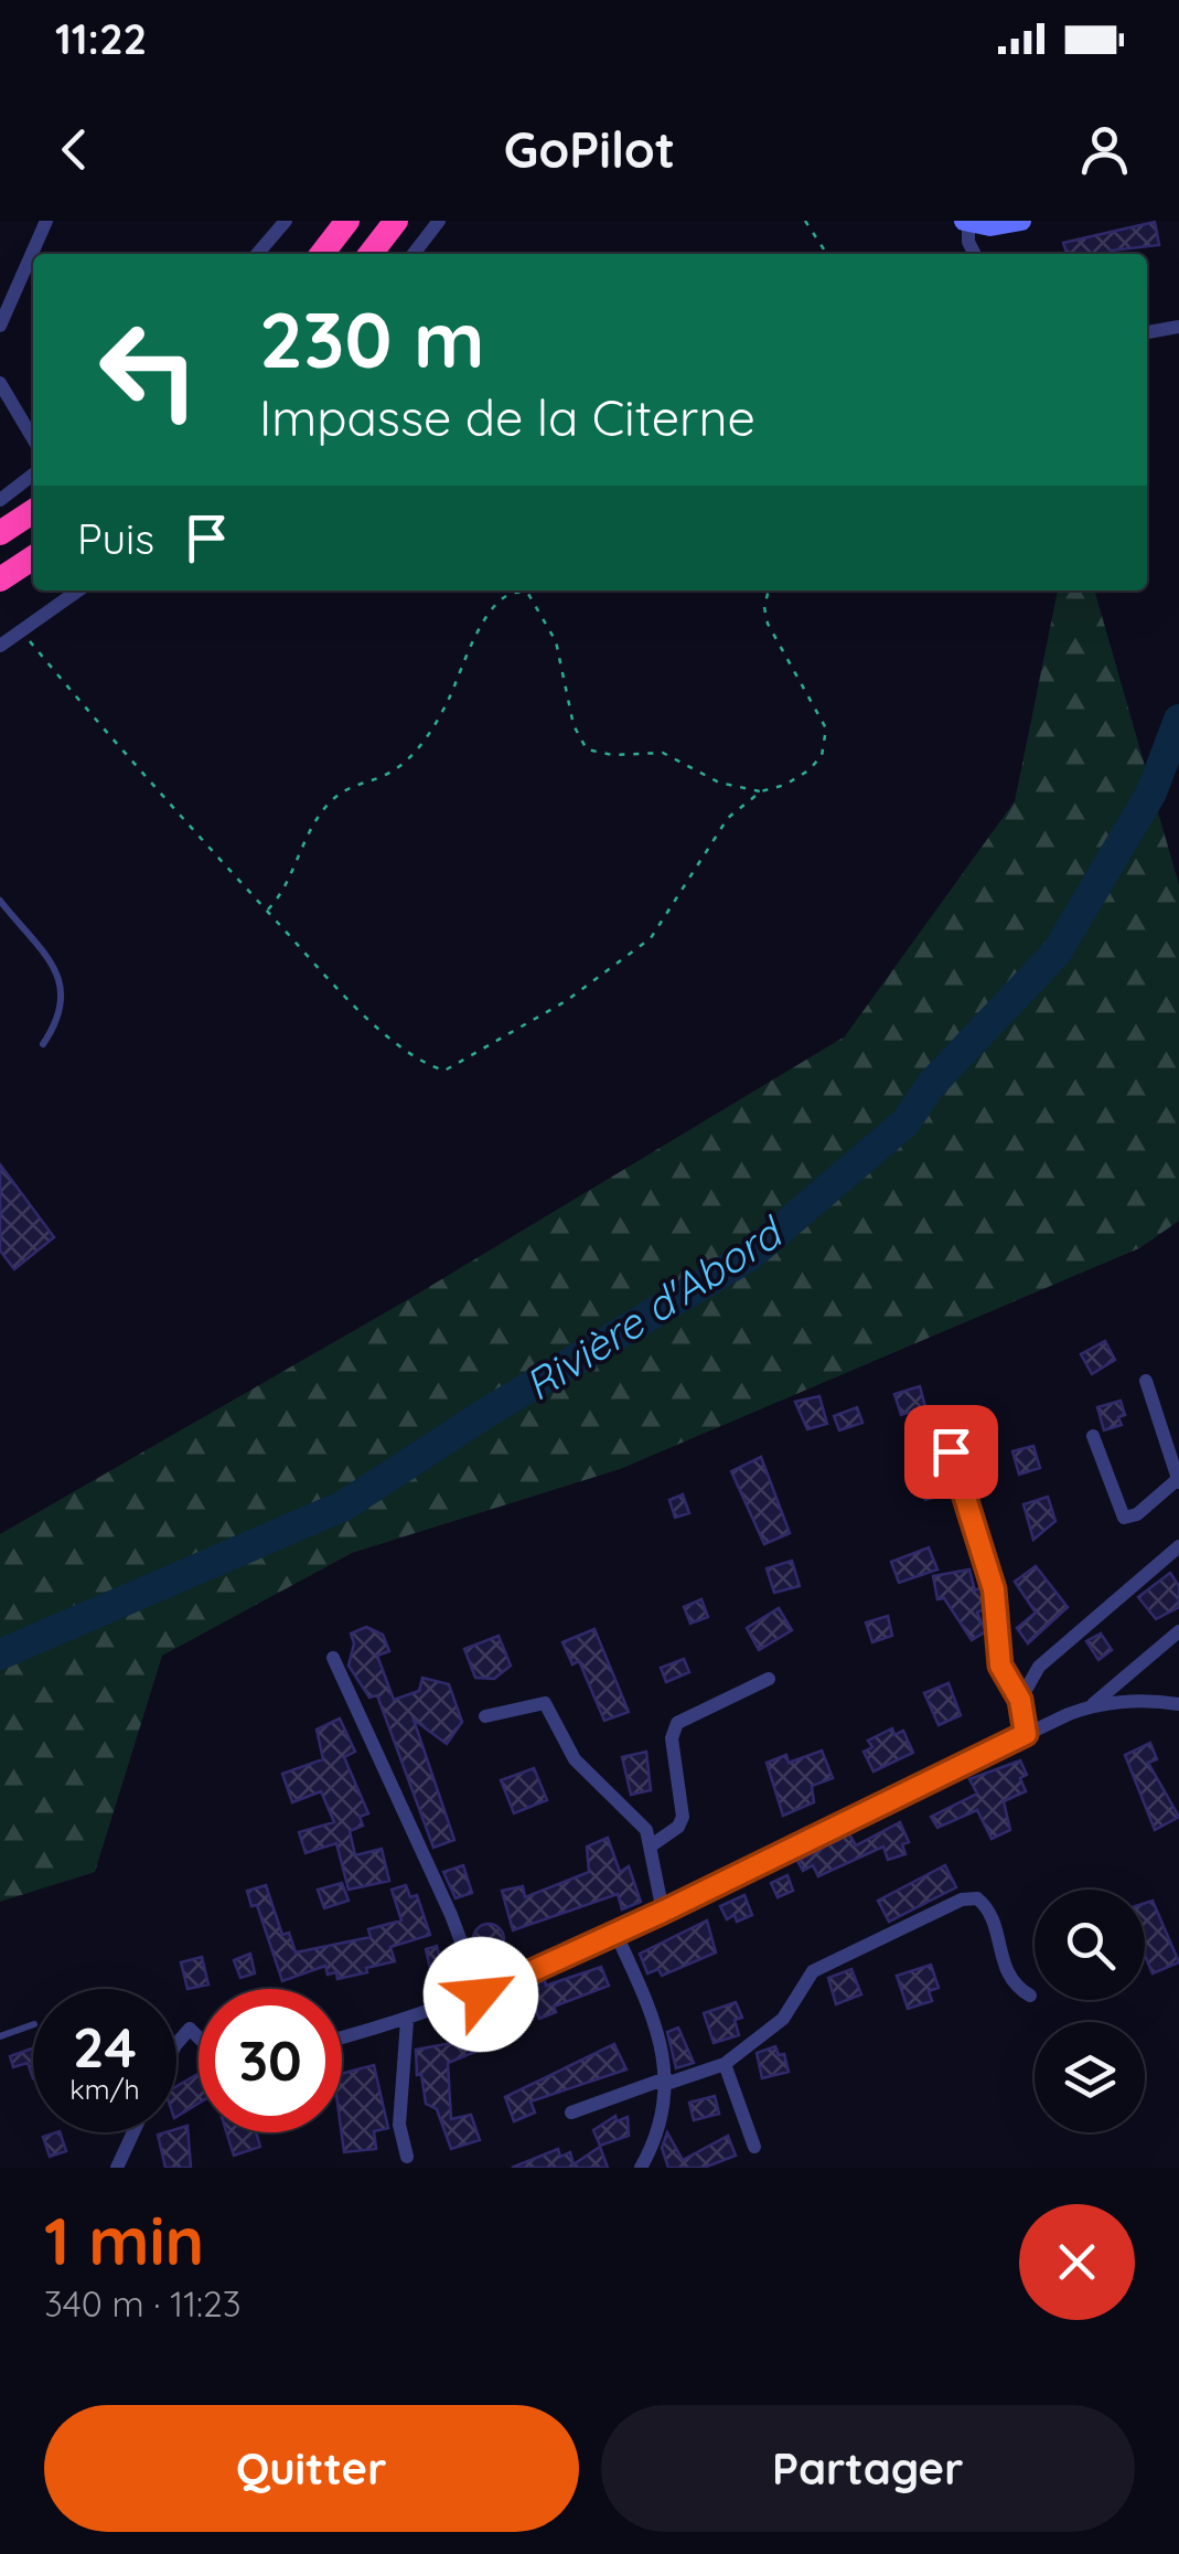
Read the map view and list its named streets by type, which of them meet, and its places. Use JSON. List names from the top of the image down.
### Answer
{
  "water": ["Rivière d'Abord"],
  "page": {
    "status": "11:22",
    "header": "GoPilot",
    "turn": ["230 m", "Impasse de la Citerne"],
    "then": "Puis",
    "speed": "24 km/h",
    "limit": "30",
    "heading": ["1 min", "340 m · 11:23"],
    "buttons": ["Quitter", "Partager"]
  }
}
